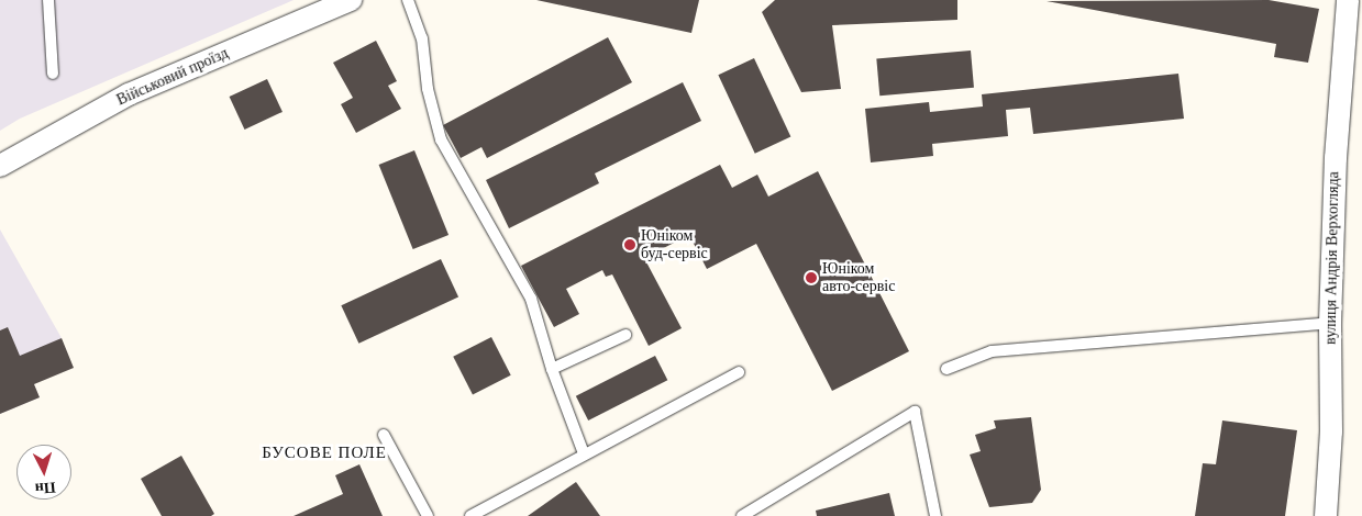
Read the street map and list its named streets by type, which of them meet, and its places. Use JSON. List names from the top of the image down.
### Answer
{
  "streets": {
    "street": ["Військовий проїзд", "вулиця Андрія Верхогляда"]
  },
  "districts": ["БУСОВЕ ПОЛЕ"],
  "places": ["Юніком буд-сервіс", "Юніком авто-сервіс"],
  "north": "bottom"
}
